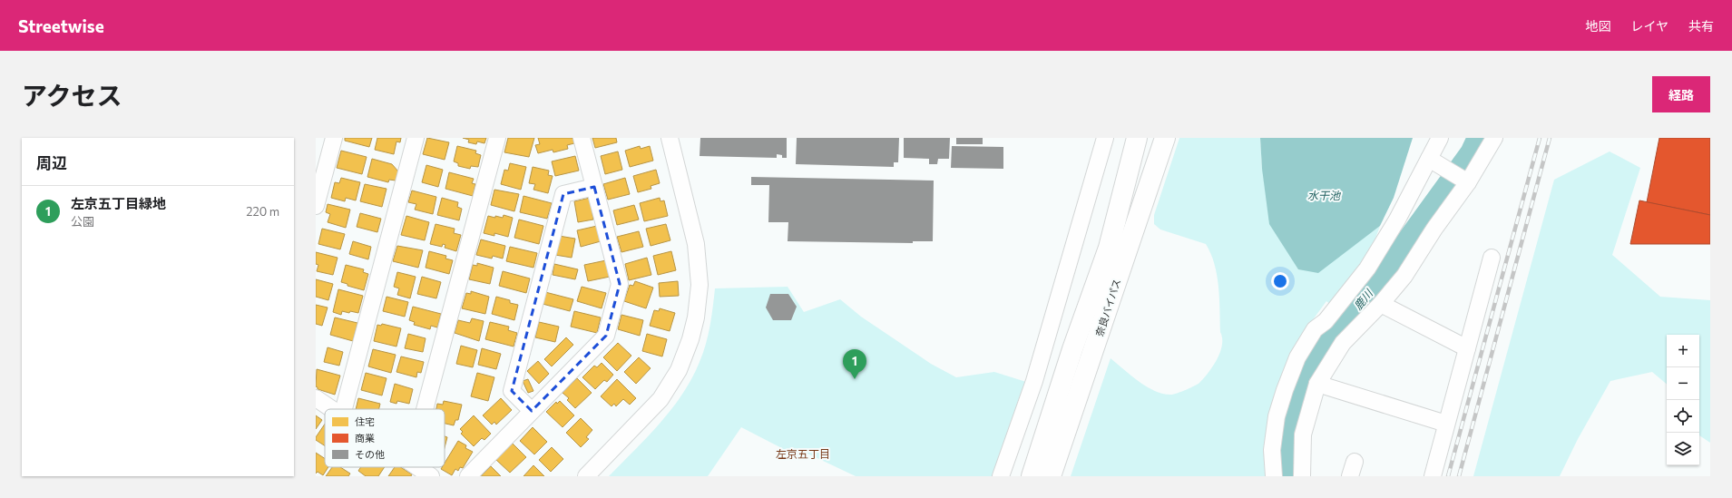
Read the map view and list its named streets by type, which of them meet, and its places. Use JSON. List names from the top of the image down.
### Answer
{
  "streets": {
    "highway": ["奈良バイパス"]
  },
  "districts": ["左京五丁目"],
  "water": ["水干池", "鹿川"],
  "legend": ["住宅", "商業", "その他"],
  "page": {
    "header": "Streetwise",
    "nav": ["地図", "レイヤ", "共有"],
    "title": "アクセス",
    "buttons": "経路",
    "heading": "周辺",
    "list": [
      {
        "mark": "1",
        "name": "左京五丁目緑地",
        "note": "公園",
        "value": "220 m"
      }
    ],
    "map_buttons": ["+", "−"],
    "pins": "1"
  }
}
